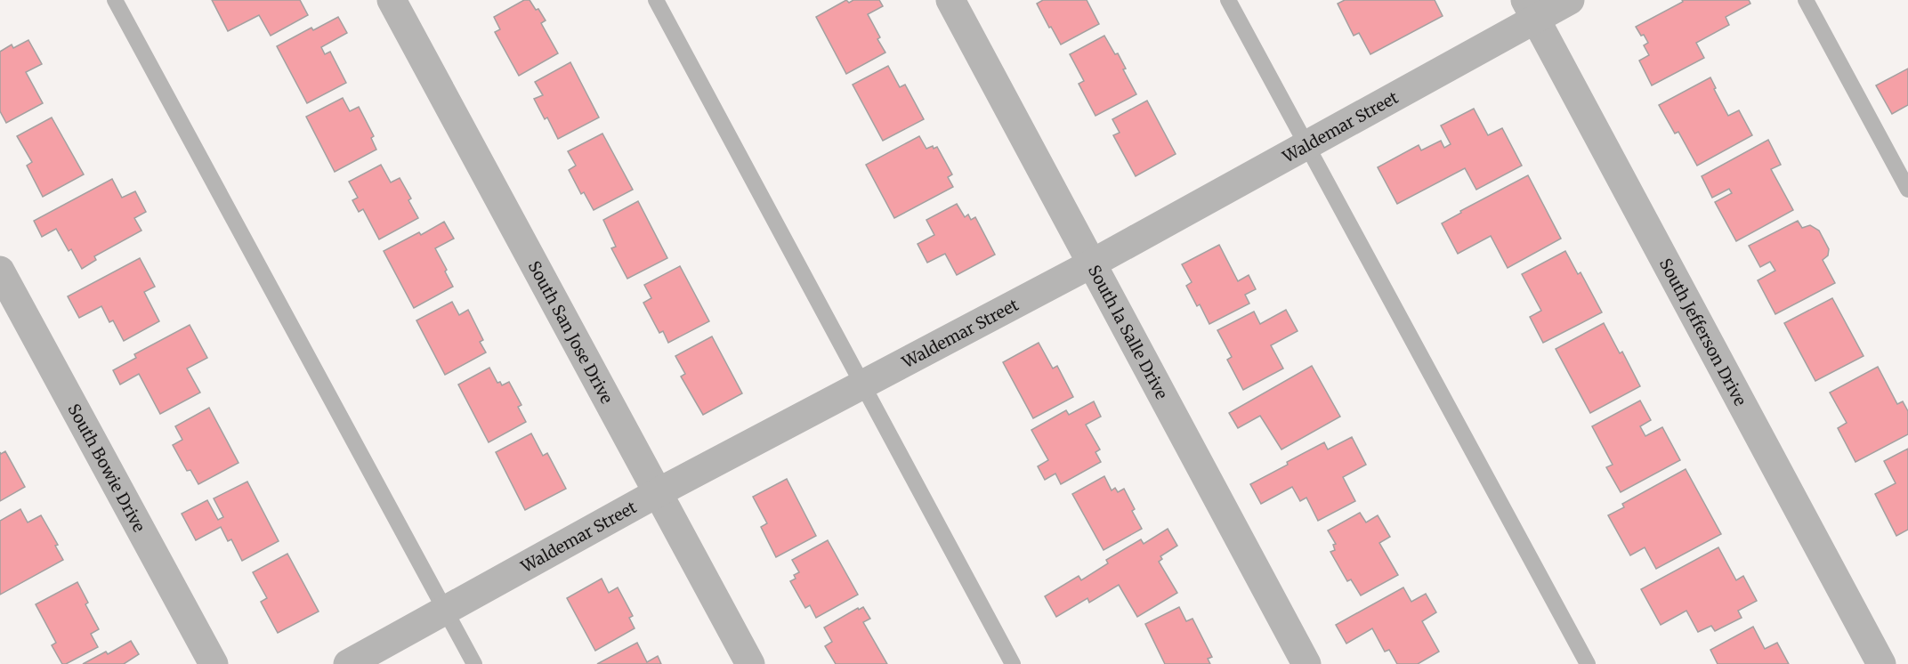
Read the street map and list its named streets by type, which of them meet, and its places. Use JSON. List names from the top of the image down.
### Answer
{
  "streets": {
    "street": [
      "Waldemar Street",
      "South San Jose Drive",
      "South la Salle Drive",
      "South Jefferson Drive",
      "South Bowie Drive"
    ]
  },
  "crossings": [
    ["Waldemar Street", "South San Jose Drive"],
    ["Waldemar Street", "South la Salle Drive"],
    ["Waldemar Street", "South Jefferson Drive"]
  ]
}
